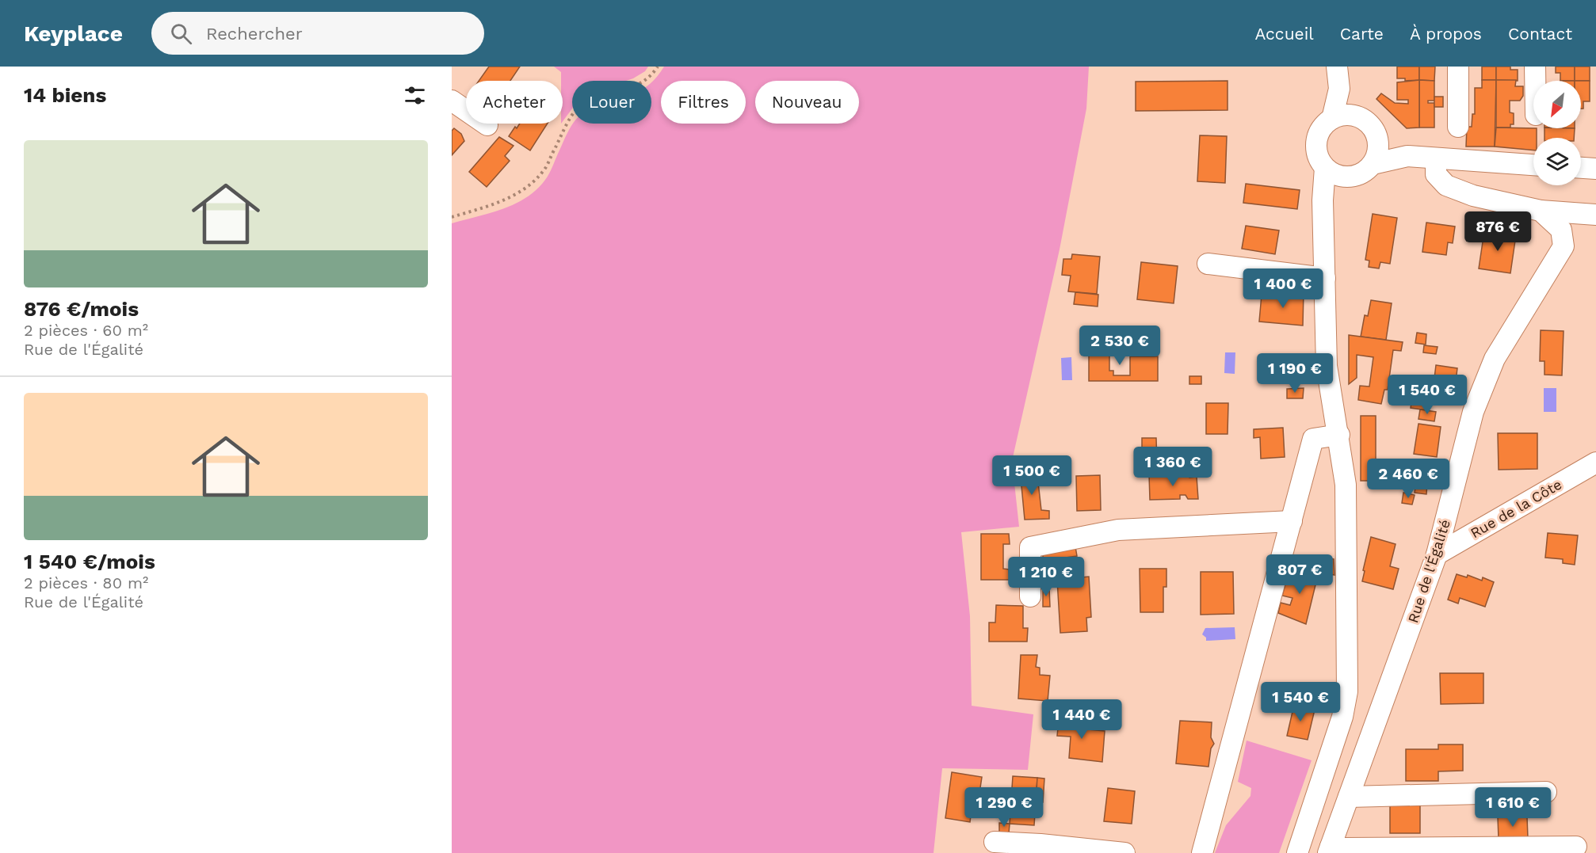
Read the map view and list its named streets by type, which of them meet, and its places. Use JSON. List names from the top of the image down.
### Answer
{
  "streets": {
    "street": ["Rue de la Côte", "Rue de l'Égalité"]
  },
  "crossings": [
    ["Rue de la Côte", "Rue de l'Égalité"]
  ],
  "north": "bottom left",
  "page": {
    "header": "Keyplace",
    "search": "Rechercher",
    "nav": [
      "Accueil",
      "Carte",
      "À propos",
      "Contact"
    ],
    "heading": "14 biens",
    "chip": [
      "Acheter",
      "Louer",
      "Filtres",
      "Nouveau"
    ],
    "list": [
      {
        "name": "876 €/mois",
        "note": "2 pièces · 60 m² · Rue de l'Égalité"
      },
      {
        "name": "1 540 €/mois",
        "note": "2 pièces · 80 m² · Rue de l'Égalité"
      }
    ],
    "price": [
      "876 €",
      "1 400 €",
      "2 530 €",
      "1 190 €",
      "1 540 €",
      "1 360 €",
      "1 500 €",
      "2 460 €",
      "807 €",
      "1 210 €",
      "1 540 €",
      "1 440 €",
      "1 290 €",
      "1 610 €"
    ]
  }
}
